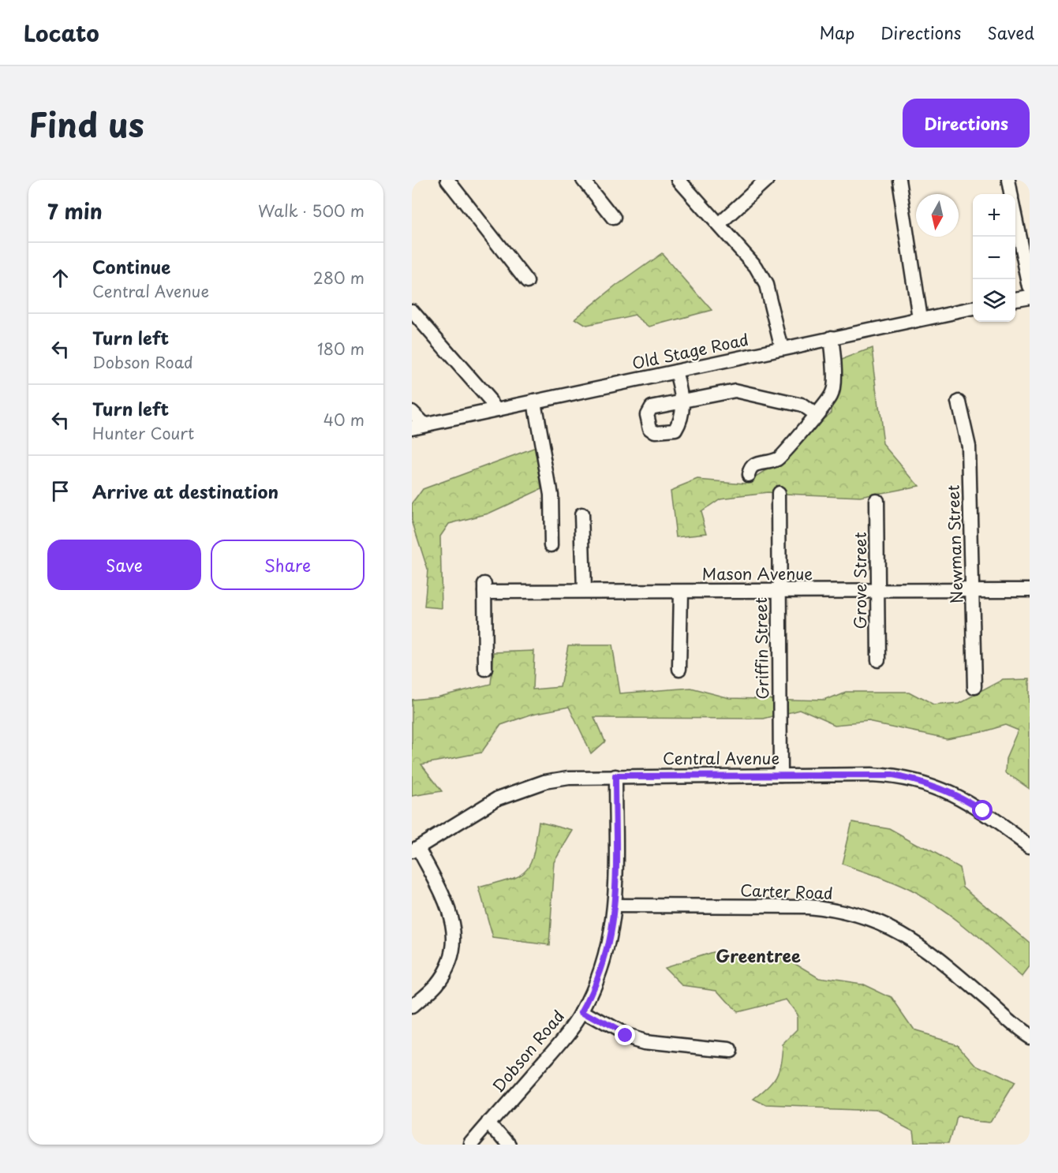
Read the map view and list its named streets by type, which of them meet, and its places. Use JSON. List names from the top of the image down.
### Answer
{
  "streets": {
    "street": [
      "Old Stage Road",
      "Newman Street",
      "Mason Avenue",
      "Grove Street",
      "Griffin Street",
      "Central Avenue",
      "Carter Road",
      "Dobson Road"
    ]
  },
  "crossings": [
    ["Newman Street", "Mason Avenue"],
    ["Mason Avenue", "Grove Street"],
    ["Mason Avenue", "Griffin Street"],
    ["Griffin Street", "Central Avenue"],
    ["Central Avenue", "Dobson Road"],
    ["Carter Road", "Dobson Road"]
  ],
  "districts": ["Greentree"],
  "north": "bottom",
  "page": {
    "header": "Locato",
    "nav": ["Map", "Directions", "Saved"],
    "title": "Find us",
    "buttons": [
      "Directions",
      ["Save", "Share"]
    ],
    "heading": ["7 min", "Walk · 500 m"],
    "map_buttons": ["+", "−"],
    "list": [
      ["Continue", "Central Avenue", "280 m"],
      ["Turn left", "Dobson Road", "180 m"],
      ["Turn left", "Hunter Court", "40 m"],
      "Arrive at destination"
    ]
  }
}
